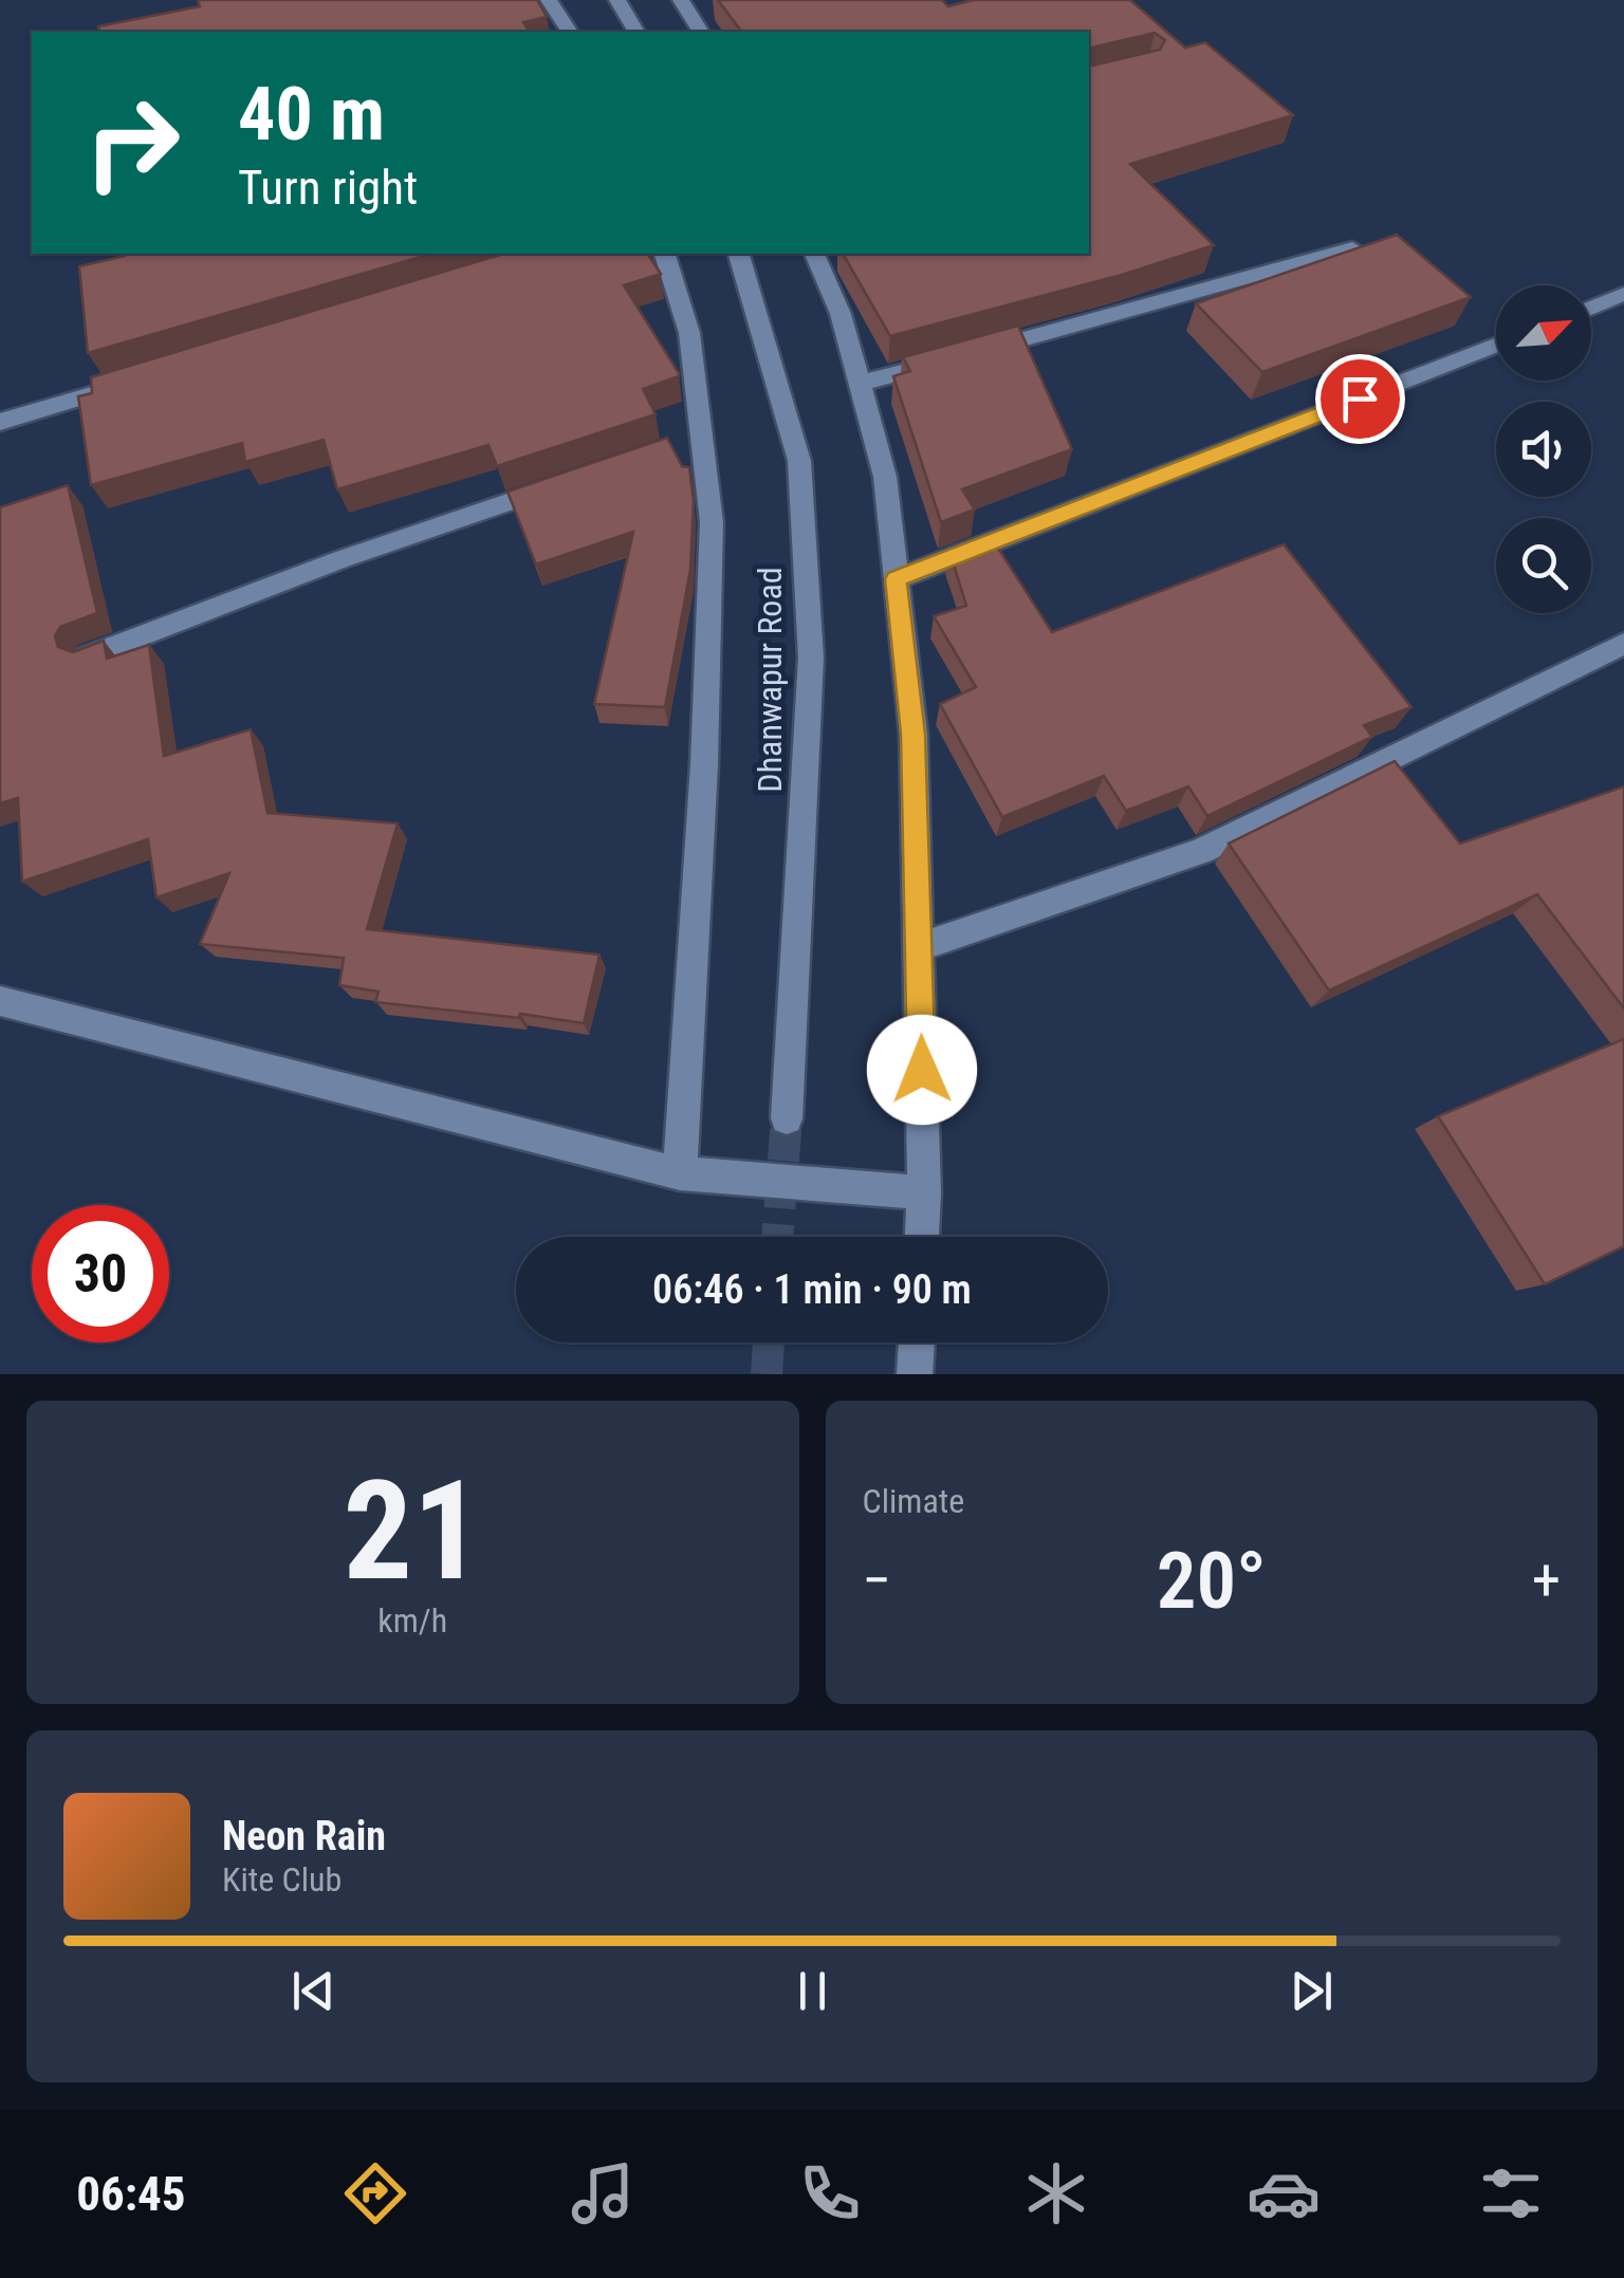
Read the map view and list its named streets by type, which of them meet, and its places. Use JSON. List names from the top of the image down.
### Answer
{
  "streets": {
    "street": ["Dhanwapur Road"]
  },
  "north": "top right",
  "page": {
    "turn": ["40 m", "Turn right"],
    "limit": "30",
    "trip": "06:46 · 1 min · 90 m",
    "tile": [
      ["21", "km/h"],
      "Climate"
    ],
    "heat": ["−", "20°", "+"],
    "song": ["Neon Rain", "Kite Club"],
    "tabs": "06:45"
  }
}
